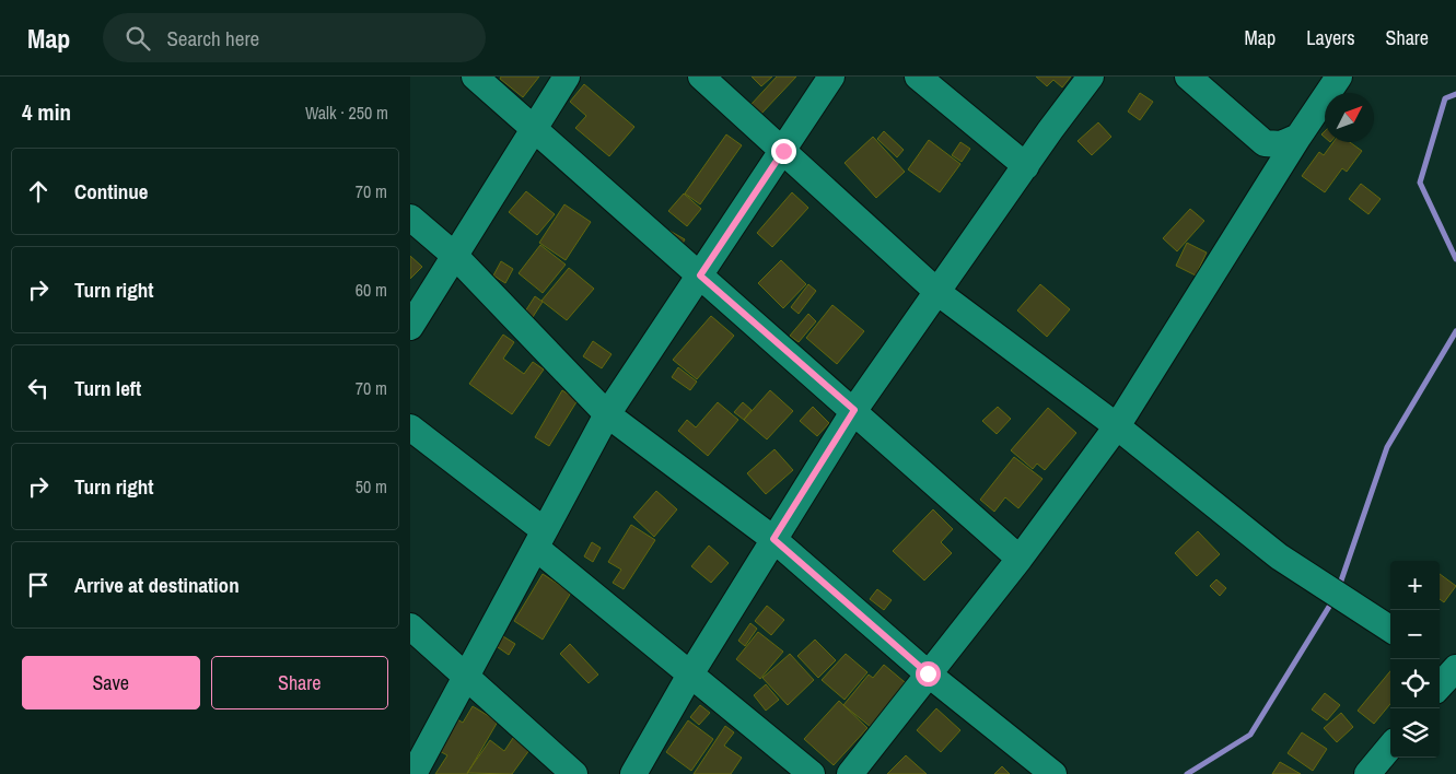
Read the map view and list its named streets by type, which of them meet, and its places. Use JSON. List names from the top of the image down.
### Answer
{
  "north": "top right",
  "page": {
    "header": "Map",
    "search": "Search here",
    "nav": ["Map", "Layers", "Share"],
    "heading": ["4 min", "Walk · 250 m"],
    "list": [
      ["Continue", "70 m"],
      ["Turn right", "60 m"],
      ["Turn left", "70 m"],
      ["Turn right", "50 m"],
      "Arrive at destination"
    ],
    "map_buttons": ["+", "−"],
    "buttons": ["Save", "Share"]
  }
}
